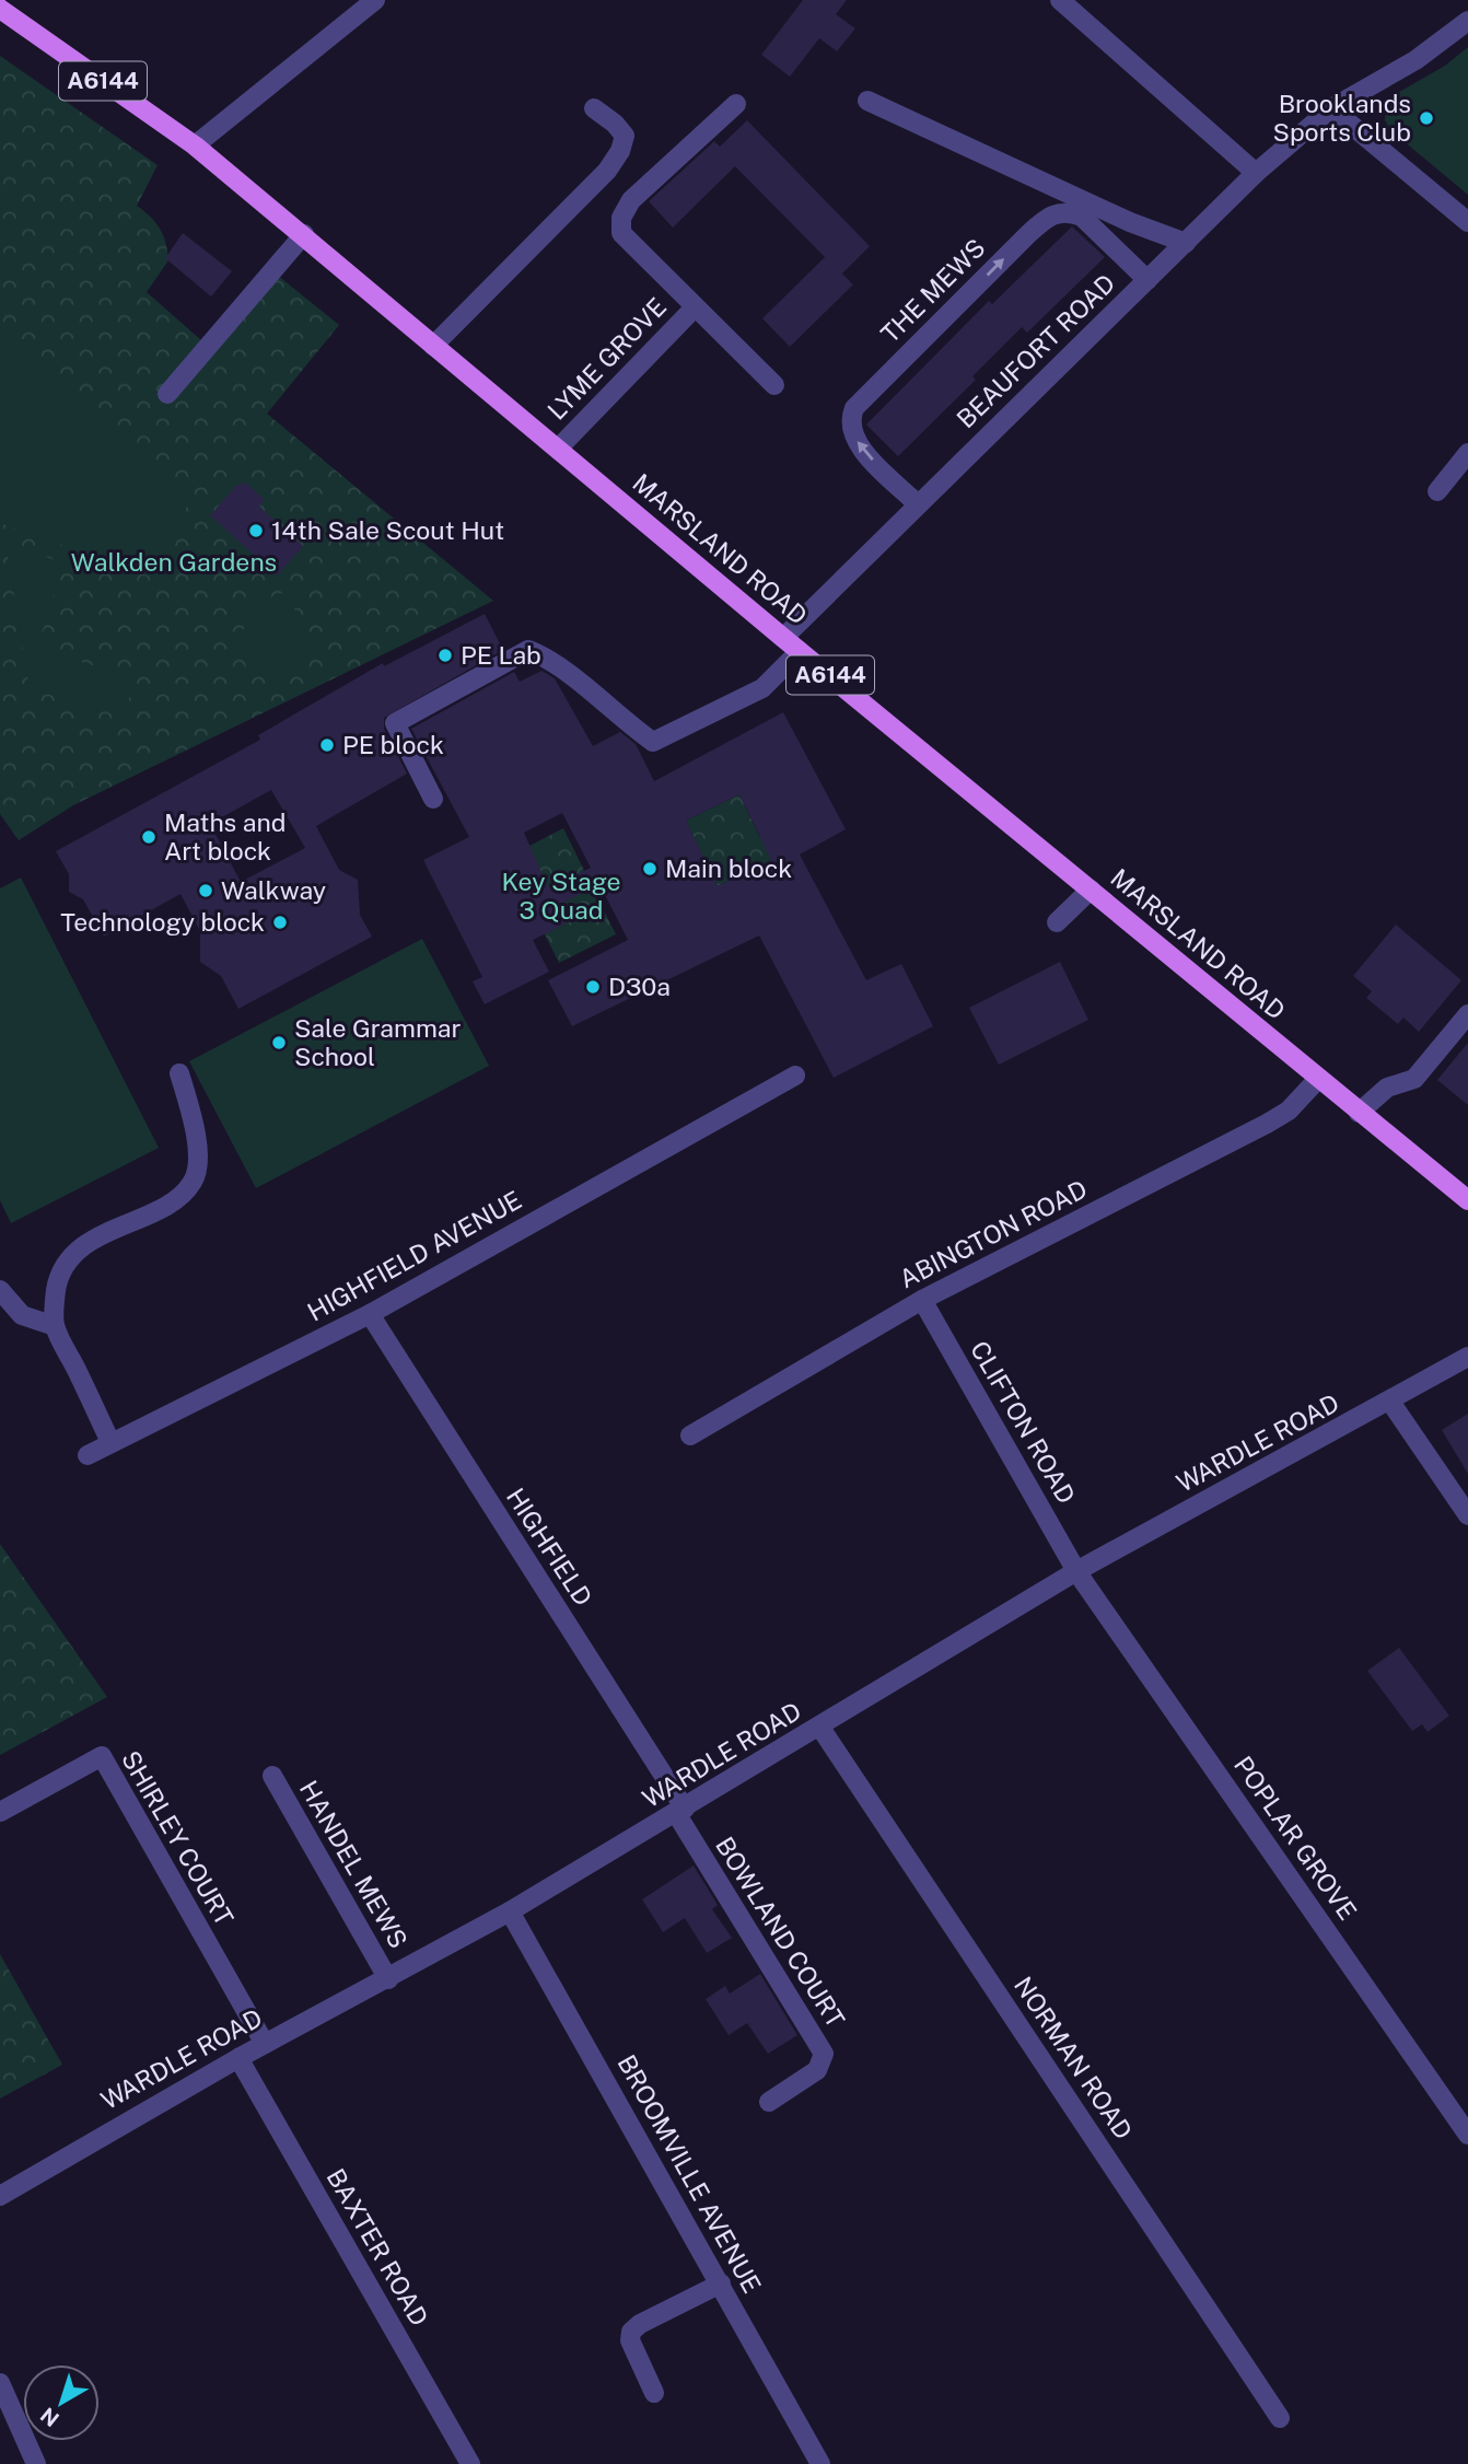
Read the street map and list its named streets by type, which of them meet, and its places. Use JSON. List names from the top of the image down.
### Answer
{
  "streets": {
    "main road": ["A6144", "MARSLAND ROAD"],
    "street": [
      "THE MEWS",
      "BEAUFORT ROAD",
      "LYME GROVE",
      "ABINGTON ROAD",
      "HIGHFIELD AVENUE",
      "CLIFTON ROAD",
      "WARDLE ROAD",
      "HIGHFIELD",
      "SHIRLEY COURT",
      "POPLAR GROVE",
      "HANDEL MEWS",
      "BOWLAND COURT",
      "NORMAN ROAD",
      "BROOMVILLE AVENUE",
      "BAXTER ROAD"
    ]
  },
  "crossings": [
    ["THE MEWS", "BEAUFORT ROAD"],
    ["BEAUFORT ROAD", "MARSLAND ROAD"],
    ["LYME GROVE", "MARSLAND ROAD"],
    ["MARSLAND ROAD", "ABINGTON ROAD"],
    ["ABINGTON ROAD", "CLIFTON ROAD"],
    ["HIGHFIELD AVENUE", "HIGHFIELD"],
    ["CLIFTON ROAD", "WARDLE ROAD"],
    ["CLIFTON ROAD", "POPLAR GROVE"],
    ["WARDLE ROAD", "HIGHFIELD"],
    ["WARDLE ROAD", "SHIRLEY COURT"],
    ["WARDLE ROAD", "POPLAR GROVE"],
    ["WARDLE ROAD", "HANDEL MEWS"],
    ["WARDLE ROAD", "BOWLAND COURT"],
    ["WARDLE ROAD", "NORMAN ROAD"],
    ["WARDLE ROAD", "BROOMVILLE AVENUE"],
    ["WARDLE ROAD", "BAXTER ROAD"],
    ["HIGHFIELD", "BOWLAND COURT"]
  ],
  "parks": ["Walkden Gardens", "Key Stage 3 Quad"],
  "places": [
    "Brooklands Sports Club",
    "14th Sale Scout Hut",
    "PE Lab",
    "PE block",
    "Maths and Art block",
    "Main block",
    "Walkway",
    "Technology block",
    "D30a",
    "Sale Grammar School"
  ],
  "north": "bottom left"
}
